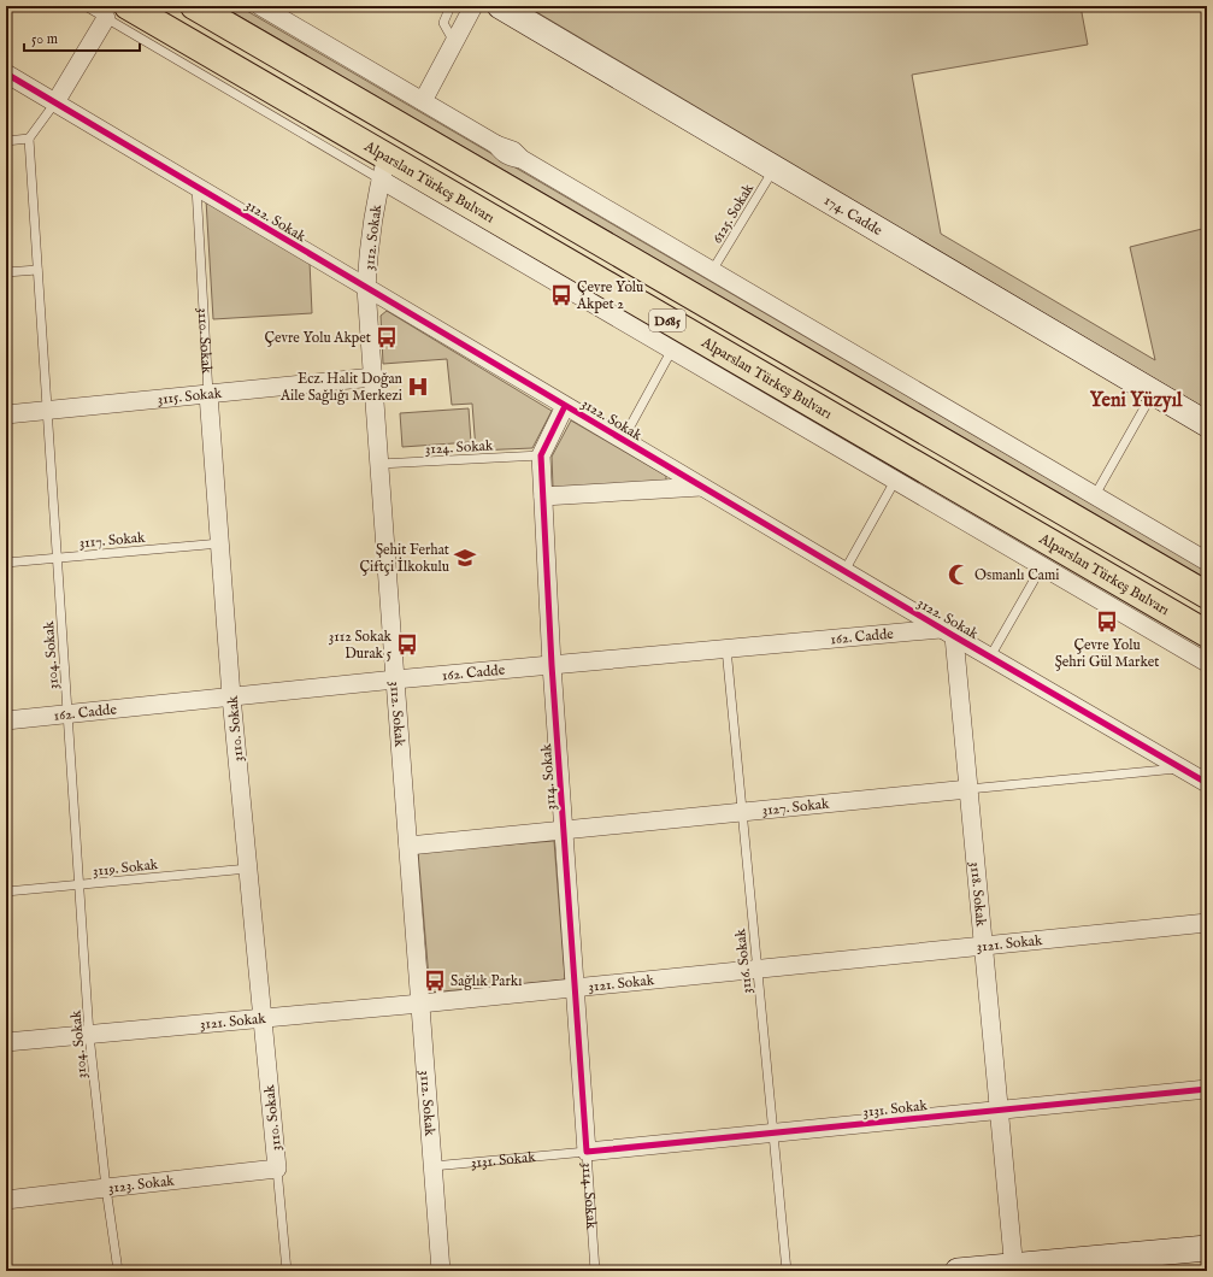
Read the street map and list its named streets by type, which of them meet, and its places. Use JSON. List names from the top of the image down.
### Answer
{
  "streets": {
    "highway": ["Alparslan Türkeş Bulvarı", "D685"],
    "street": [
      "174. Cadde",
      "3122. Sokak",
      "3112. Sokak",
      "3110. Sokak",
      "3115. Sokak",
      "162. Cadde",
      "3114. Sokak",
      "3127. Sokak",
      "3118. Sokak",
      "3121. Sokak",
      "3131. Sokak",
      "3123. Sokak"
    ],
    "lane": [
      "6125. Sokak",
      "3124. Sokak",
      "3117. Sokak",
      "3104. Sokak",
      "3119. Sokak",
      "3116. Sokak"
    ]
  },
  "crossings": [
    ["Alparslan Türkeş Bulvarı", "3112. Sokak"],
    ["6125. Sokak", "174. Cadde"],
    ["3122. Sokak", "3112. Sokak"],
    ["3122. Sokak", "3110. Sokak"],
    ["3122. Sokak", "162. Cadde"],
    ["3122. Sokak", "3114. Sokak"],
    ["3122. Sokak", "3127. Sokak"],
    ["3122. Sokak", "3118. Sokak"],
    ["3112. Sokak", "3115. Sokak"],
    ["3112. Sokak", "3124. Sokak"],
    ["3112. Sokak", "162. Cadde"],
    ["3112. Sokak", "3127. Sokak"],
    ["3112. Sokak", "3121. Sokak"],
    ["3112. Sokak", "3131. Sokak"],
    ["3110. Sokak", "3115. Sokak"],
    ["3110. Sokak", "3117. Sokak"],
    ["3110. Sokak", "162. Cadde"],
    ["3110. Sokak", "3119. Sokak"],
    ["3110. Sokak", "3121. Sokak"],
    ["3110. Sokak", "3123. Sokak"],
    ["3115. Sokak", "3104. Sokak"],
    ["3124. Sokak", "3114. Sokak"],
    ["3117. Sokak", "3104. Sokak"],
    ["162. Cadde", "3104. Sokak"],
    ["162. Cadde", "3114. Sokak"],
    ["162. Cadde", "3118. Sokak"],
    ["162. Cadde", "3116. Sokak"],
    ["3104. Sokak", "3119. Sokak"],
    ["3104. Sokak", "3121. Sokak"],
    ["3104. Sokak", "3123. Sokak"],
    ["3114. Sokak", "3127. Sokak"],
    ["3114. Sokak", "3121. Sokak"],
    ["3114. Sokak", "3131. Sokak"],
    ["3127. Sokak", "3118. Sokak"],
    ["3127. Sokak", "3116. Sokak"],
    ["3118. Sokak", "3121. Sokak"],
    ["3118. Sokak", "3131. Sokak"],
    ["3121. Sokak", "3116. Sokak"],
    ["3116. Sokak", "3131. Sokak"]
  ],
  "districts": ["Yeni Yüzyıl"],
  "places": {
    "bus stop": [
      "Çevre Yolu Akpet 2",
      "Çevre Yolu Akpet",
      "Çevre Yolu Şehri Gül Market",
      "3112 Sokak Durak 5",
      "Sağlık Parkı"
    ],
    "hospital": ["Ecz. Halit Doğan Aile Sağlığı Merkezi"],
    "school or university": ["Şehit Ferhat Çiftçi İlkokulu"],
    "mosque": ["Osmanlı Cami"]
  },
  "scale_bar": "50 m"
}
